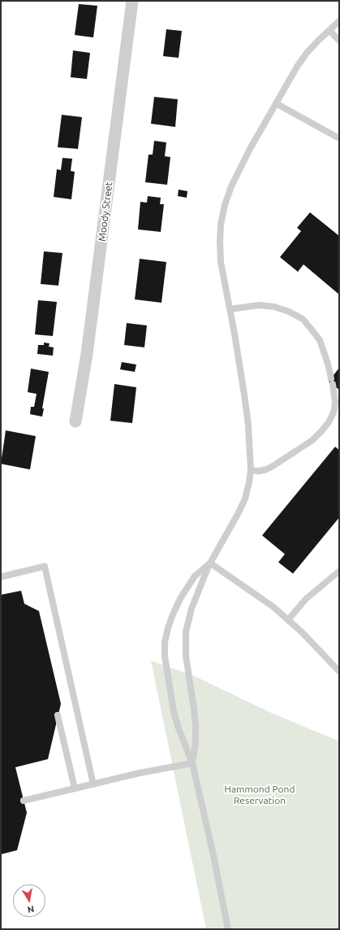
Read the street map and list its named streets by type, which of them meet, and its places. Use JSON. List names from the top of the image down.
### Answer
{
  "streets": {
    "street": ["Moody Street"]
  },
  "parks": ["Hammond Pond Reservation"],
  "north": "bottom"
}
